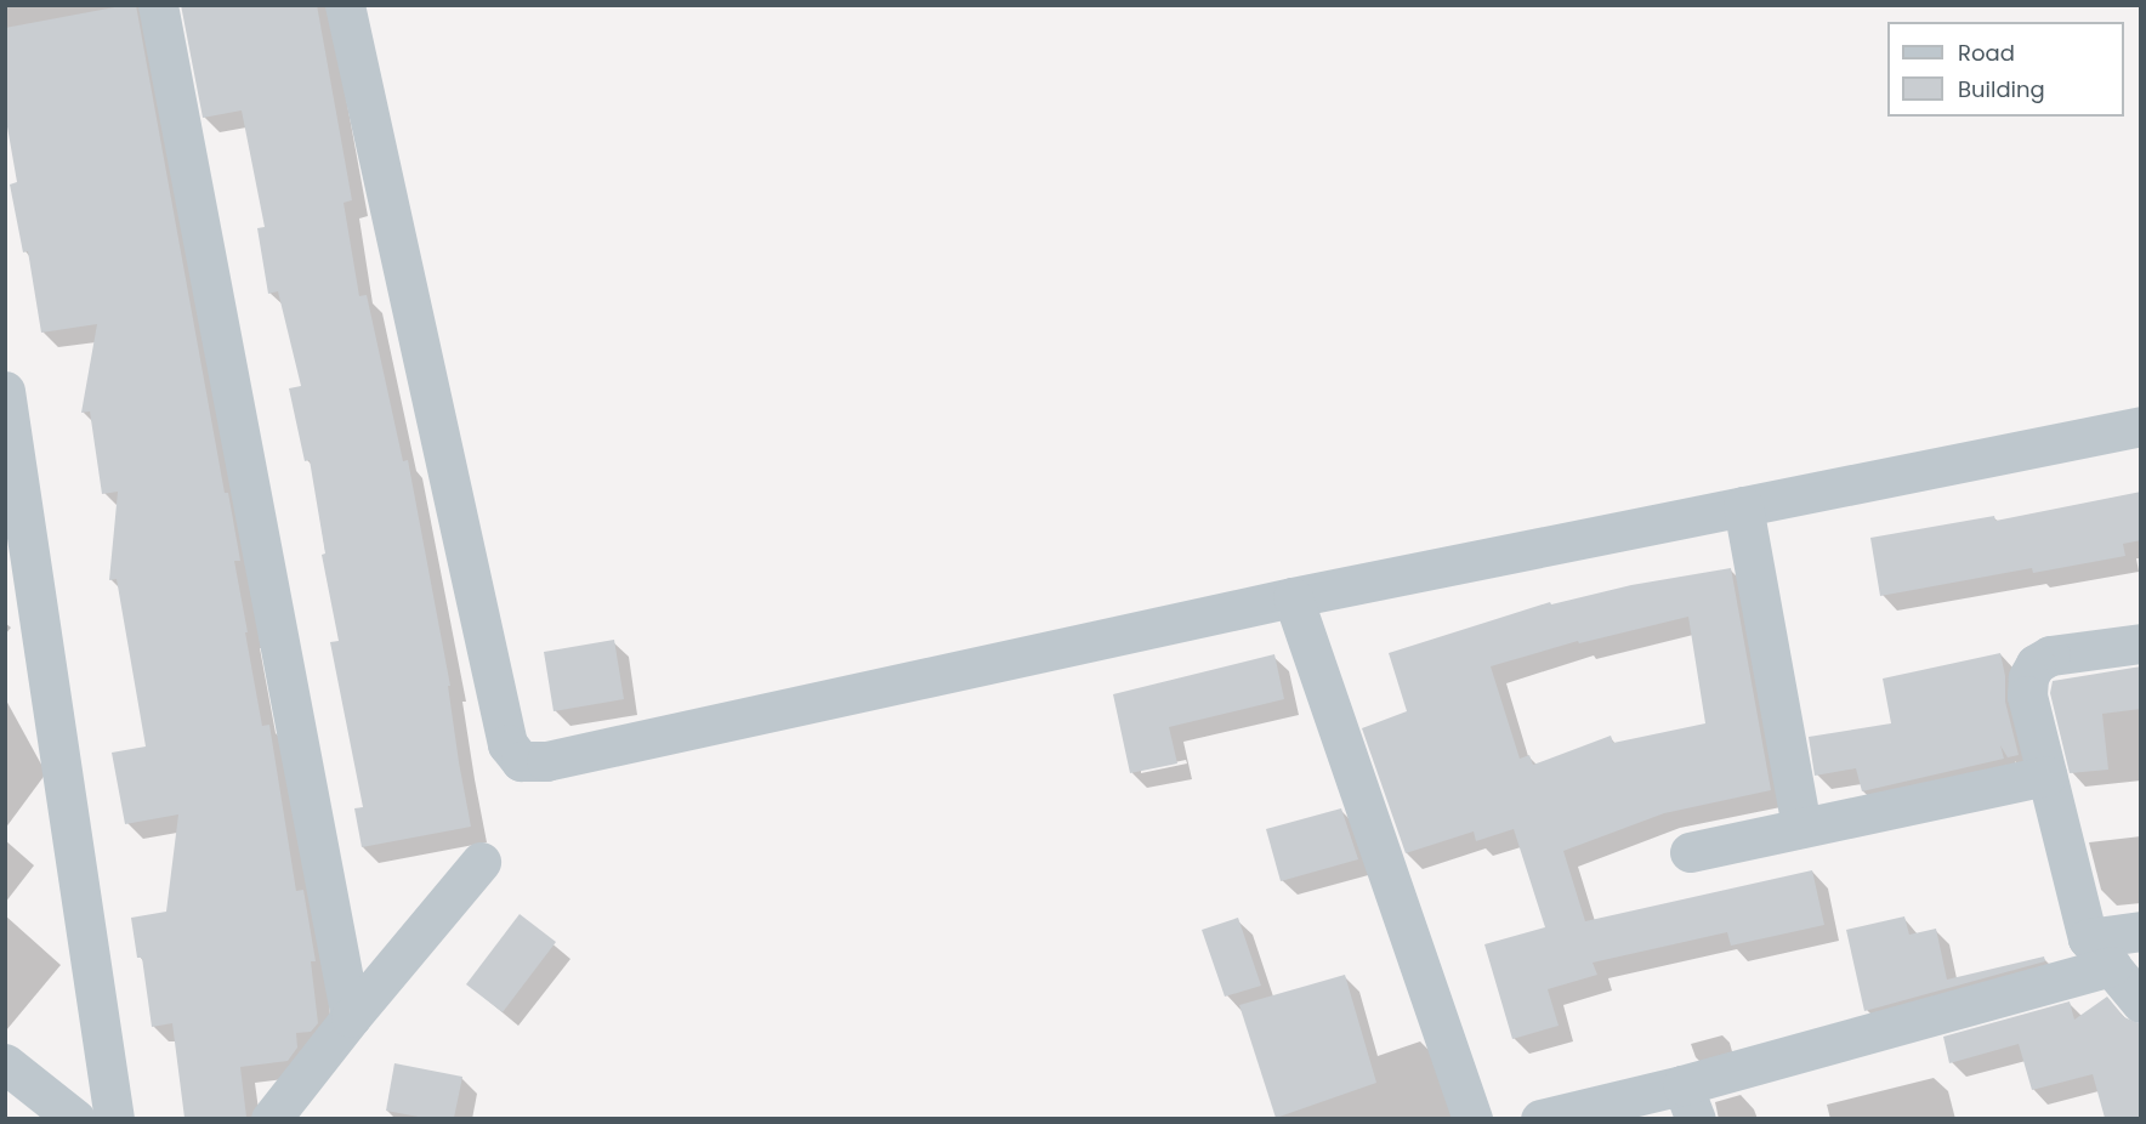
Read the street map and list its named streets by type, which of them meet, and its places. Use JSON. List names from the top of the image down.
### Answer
{
  "legend": ["Road", "Building"]
}
